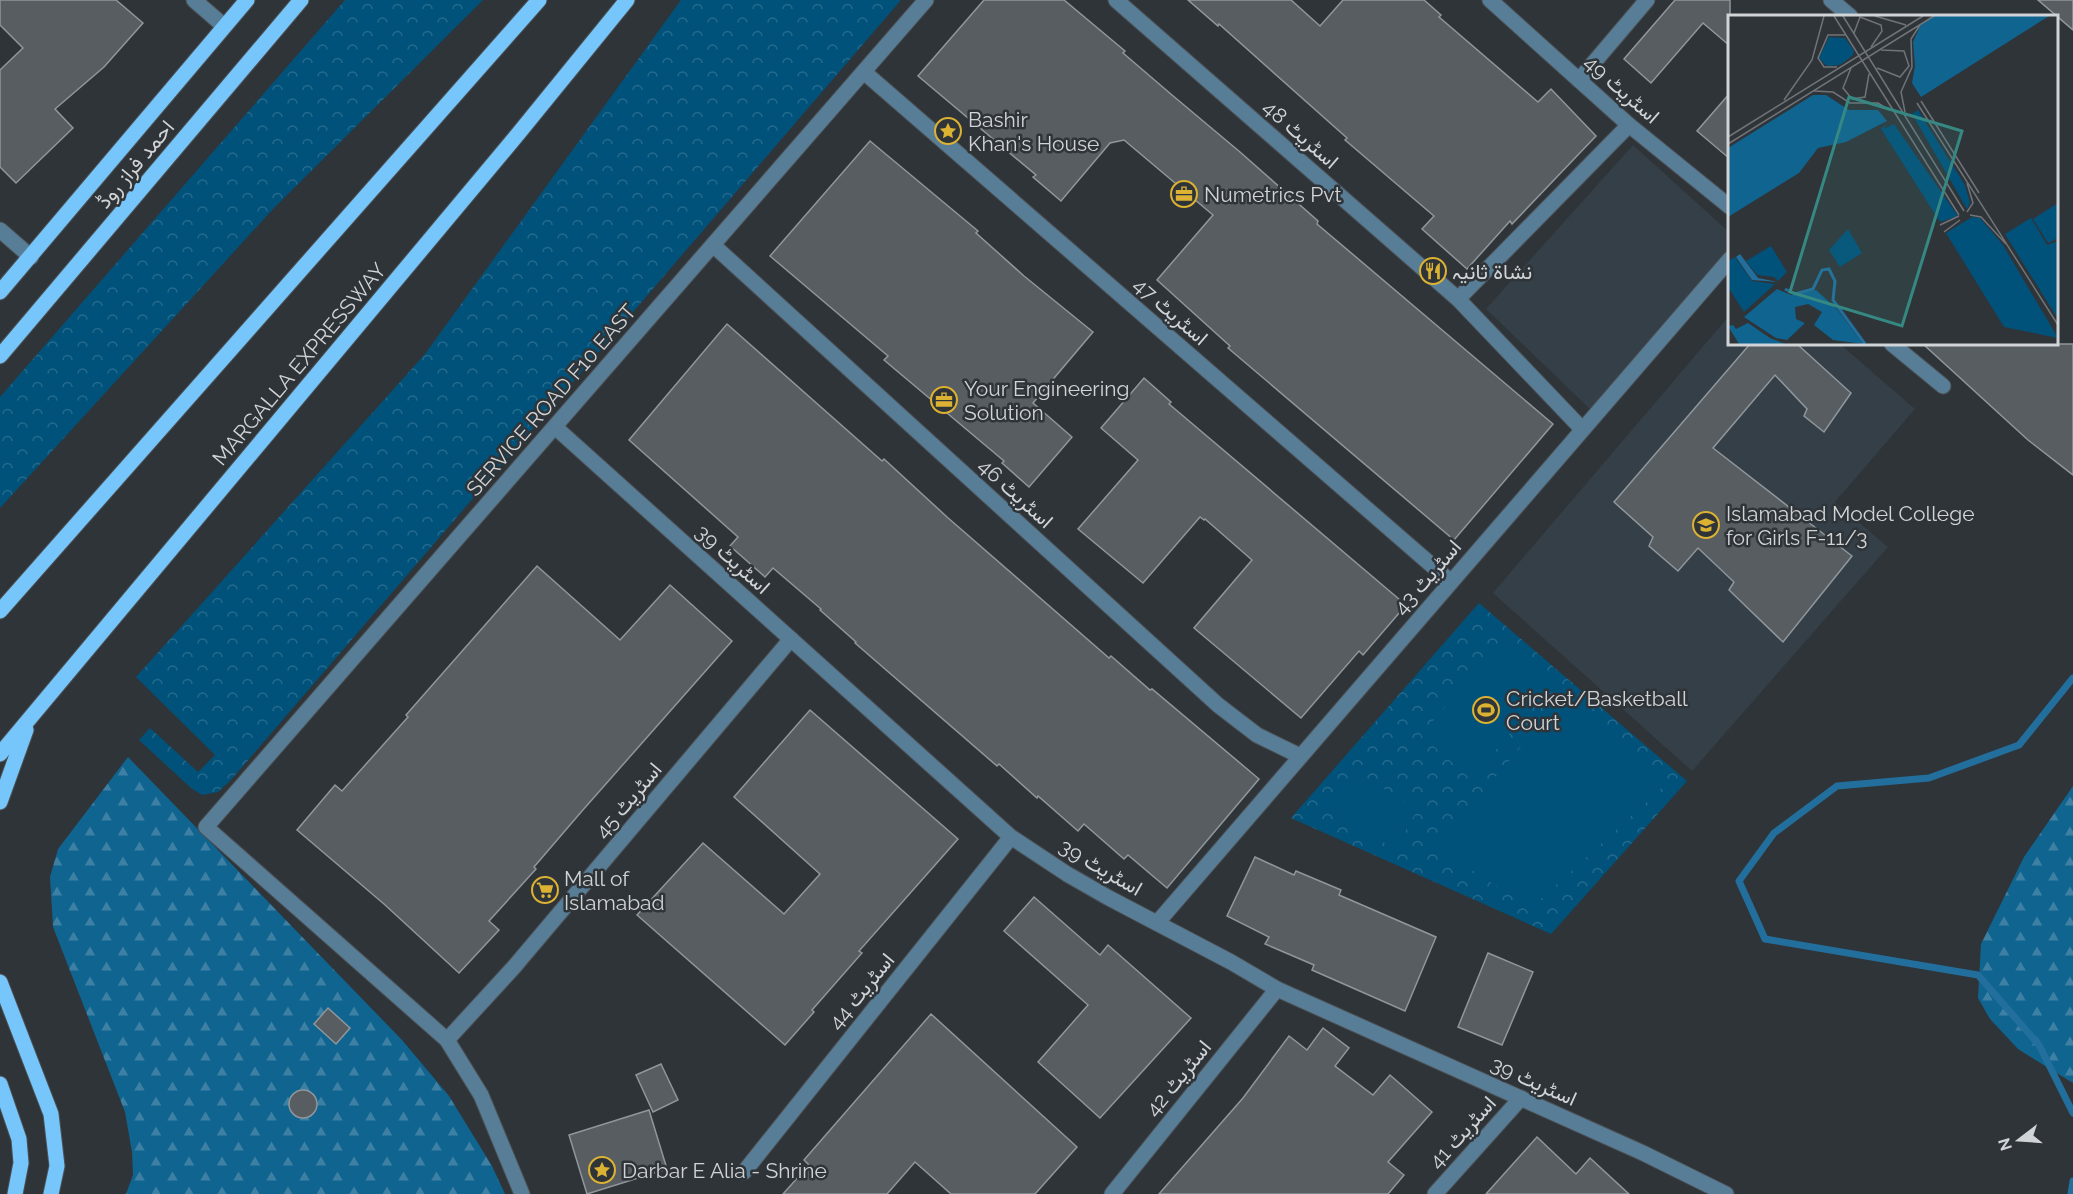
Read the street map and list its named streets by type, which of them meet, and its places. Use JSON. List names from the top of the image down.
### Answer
{
  "streets": {
    "main road": ["احمد فراز روڈ", "MARGALLA EXPRESSWAY"],
    "street": [
      "اسٹریٹ 49",
      "اسٹریٹ 48",
      "اسٹریٹ 47",
      "SERVICE ROAD F10 EAST",
      "اسٹریٹ 46",
      "اسٹریٹ 39",
      "اسٹریٹ 43",
      "اسٹریٹ 45",
      "اسٹریٹ 44",
      "اسٹریٹ 42",
      "اسٹریٹ 41"
    ]
  },
  "crossings": [
    ["اسٹریٹ 48", "اسٹریٹ 43"],
    ["اسٹریٹ 47", "SERVICE ROAD F10 EAST"],
    ["اسٹریٹ 47", "اسٹریٹ 43"],
    ["SERVICE ROAD F10 EAST", "اسٹریٹ 46"],
    ["SERVICE ROAD F10 EAST", "اسٹریٹ 39"],
    ["SERVICE ROAD F10 EAST", "اسٹریٹ 45"],
    ["اسٹریٹ 46", "اسٹریٹ 43"],
    ["اسٹریٹ 39", "اسٹریٹ 43"],
    ["اسٹریٹ 39", "اسٹریٹ 45"],
    ["اسٹریٹ 39", "اسٹریٹ 44"],
    ["اسٹریٹ 39", "اسٹریٹ 42"],
    ["اسٹریٹ 39", "اسٹریٹ 41"]
  ],
  "places": {
    "place": ["Bashir Khan's House", "Darbar E Alia - Shrine"],
    "office": ["Numetrics Pvt", "Your Engineering Solution"],
    "restaurant": ["نشاۃ ثانیہ"],
    "school or university": ["Islamabad Model College for Girls F-11/3"],
    "sports": ["Cricket/Basketball Court"],
    "supermarket": ["Mall of Islamabad"]
  },
  "north": "left"
}
